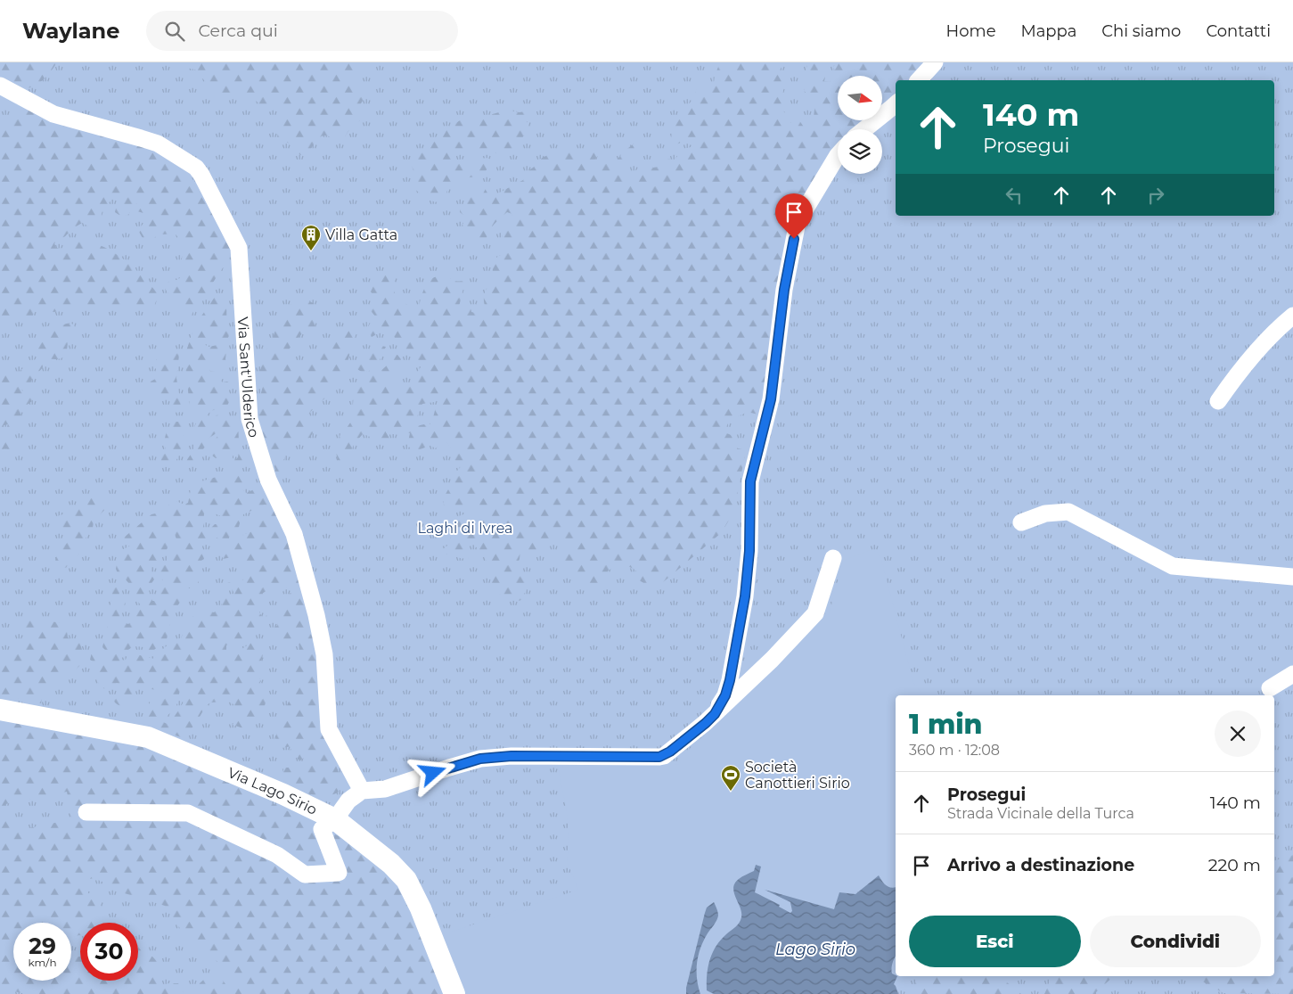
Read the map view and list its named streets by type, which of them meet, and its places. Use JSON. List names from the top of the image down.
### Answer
{
  "streets": {
    "main road": ["Via Lago Sirio"],
    "street": ["Via Sant'Ulderico"]
  },
  "water": ["Lago Sirio"],
  "parks": ["Laghi di Ivrea"],
  "places": {
    "building": ["Villa Gatta"],
    "sports": ["Società Canottieri Sirio"]
  },
  "north": "right",
  "page": {
    "header": "Waylane",
    "search": "Cerca qui",
    "nav": [
      "Home",
      "Mappa",
      "Chi siamo",
      "Contatti"
    ],
    "turn": ["140 m", "Prosegui"],
    "heading": ["1 min", "360 m · 12:08"],
    "list": [
      {
        "name": "Prosegui",
        "note": "Strada Vicinale della Turca",
        "value": "140 m"
      },
      {
        "name": "Arrivo a destinazione",
        "value": "220 m"
      }
    ],
    "buttons": ["Esci", "Condividi"],
    "speed": "29 km/h",
    "limit": "30"
  }
}
